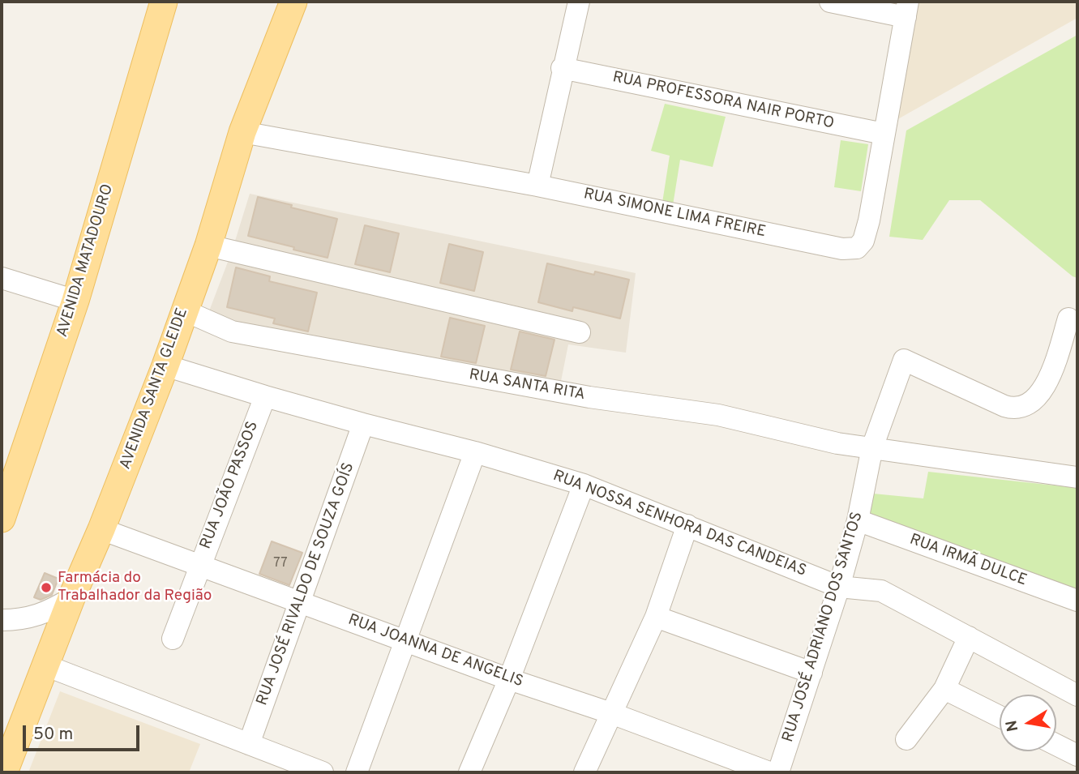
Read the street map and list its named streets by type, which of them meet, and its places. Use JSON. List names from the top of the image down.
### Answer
{
  "streets": {
    "main road": ["AVENIDA MATADOURO", "AVENIDA SANTA GLEIDE"],
    "street": [
      "RUA PROFESSORA NAIR PORTO",
      "RUA SIMONE LIMA FREIRE",
      "RUA SANTA RITA",
      "RUA JOÃO PASSOS",
      "RUA NOSSA SENHORA DAS CANDEIAS",
      "RUA IRMÃ DULCE",
      "RUA JOSÉ RIVALDO DE SOUZA GOÍS",
      "RUA JOSÉ ADRIANO DOS SANTOS",
      "RUA JOANNA DE ANGELIS"
    ]
  },
  "crossings": [
    ["RUA PROFESSORA NAIR PORTO", "RUA SIMONE LIMA FREIRE"],
    ["RUA SIMONE LIMA FREIRE", "AVENIDA SANTA GLEIDE"],
    ["RUA SANTA RITA", "AVENIDA SANTA GLEIDE"],
    ["RUA SANTA RITA", "RUA JOSÉ ADRIANO DOS SANTOS"],
    ["AVENIDA SANTA GLEIDE", "RUA NOSSA SENHORA DAS CANDEIAS"],
    ["AVENIDA SANTA GLEIDE", "RUA JOANNA DE ANGELIS"],
    ["RUA JOÃO PASSOS", "RUA NOSSA SENHORA DAS CANDEIAS"],
    ["RUA JOÃO PASSOS", "RUA JOANNA DE ANGELIS"],
    ["RUA NOSSA SENHORA DAS CANDEIAS", "RUA JOSÉ RIVALDO DE SOUZA GOÍS"],
    ["RUA NOSSA SENHORA DAS CANDEIAS", "RUA JOSÉ ADRIANO DOS SANTOS"],
    ["RUA IRMÃ DULCE", "RUA JOSÉ ADRIANO DOS SANTOS"],
    ["RUA JOSÉ RIVALDO DE SOUZA GOÍS", "RUA JOANNA DE ANGELIS"]
  ],
  "places": ["Farmácia do Trabalhador da Região"],
  "house_numbers": ["77"],
  "scale_bar": "50 m",
  "north": "left"
}
